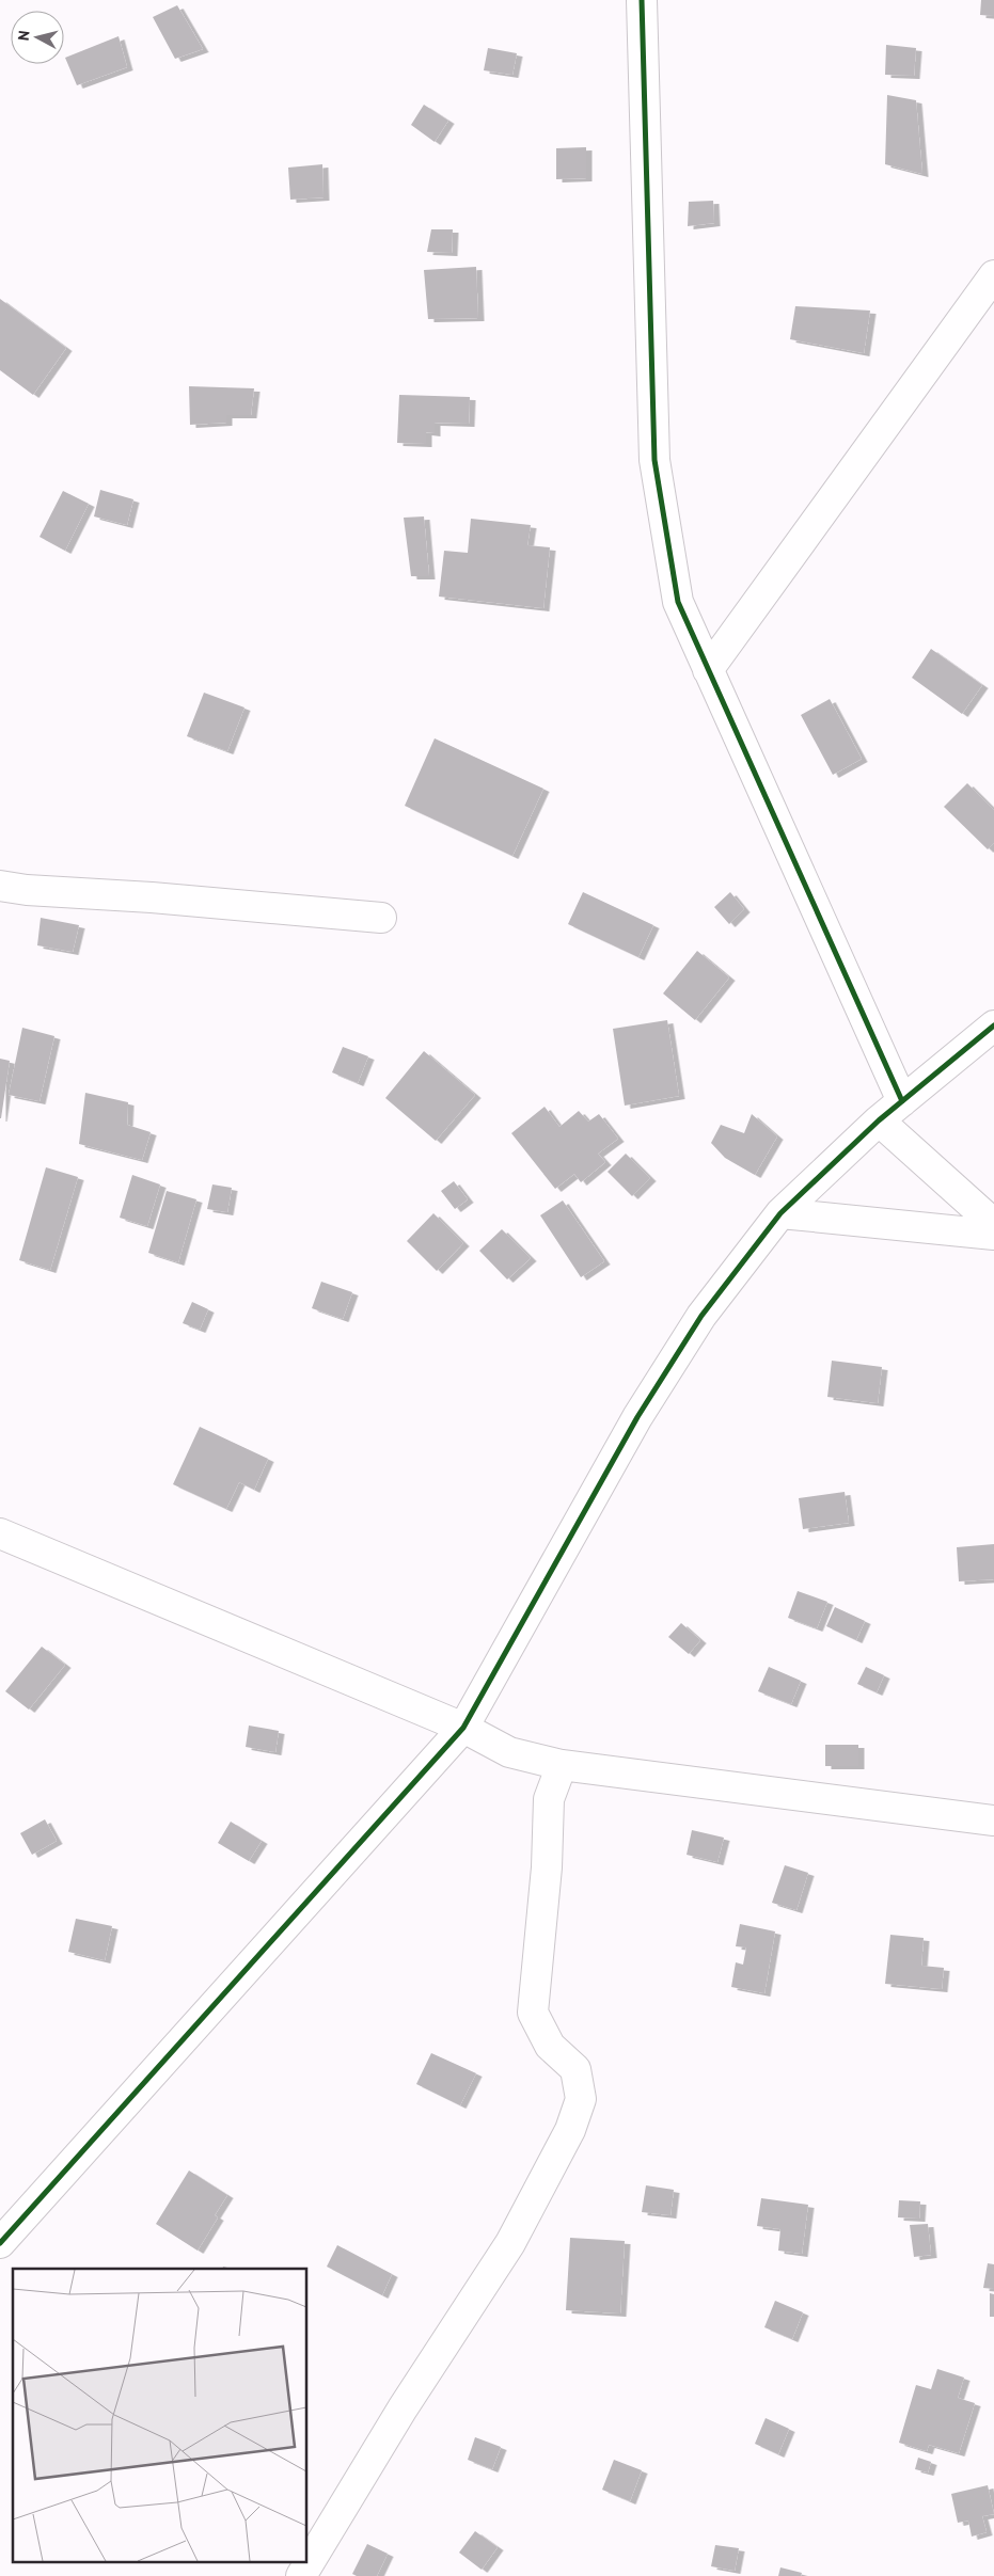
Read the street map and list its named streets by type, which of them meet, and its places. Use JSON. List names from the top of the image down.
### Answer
{
  "north": "left"
}
